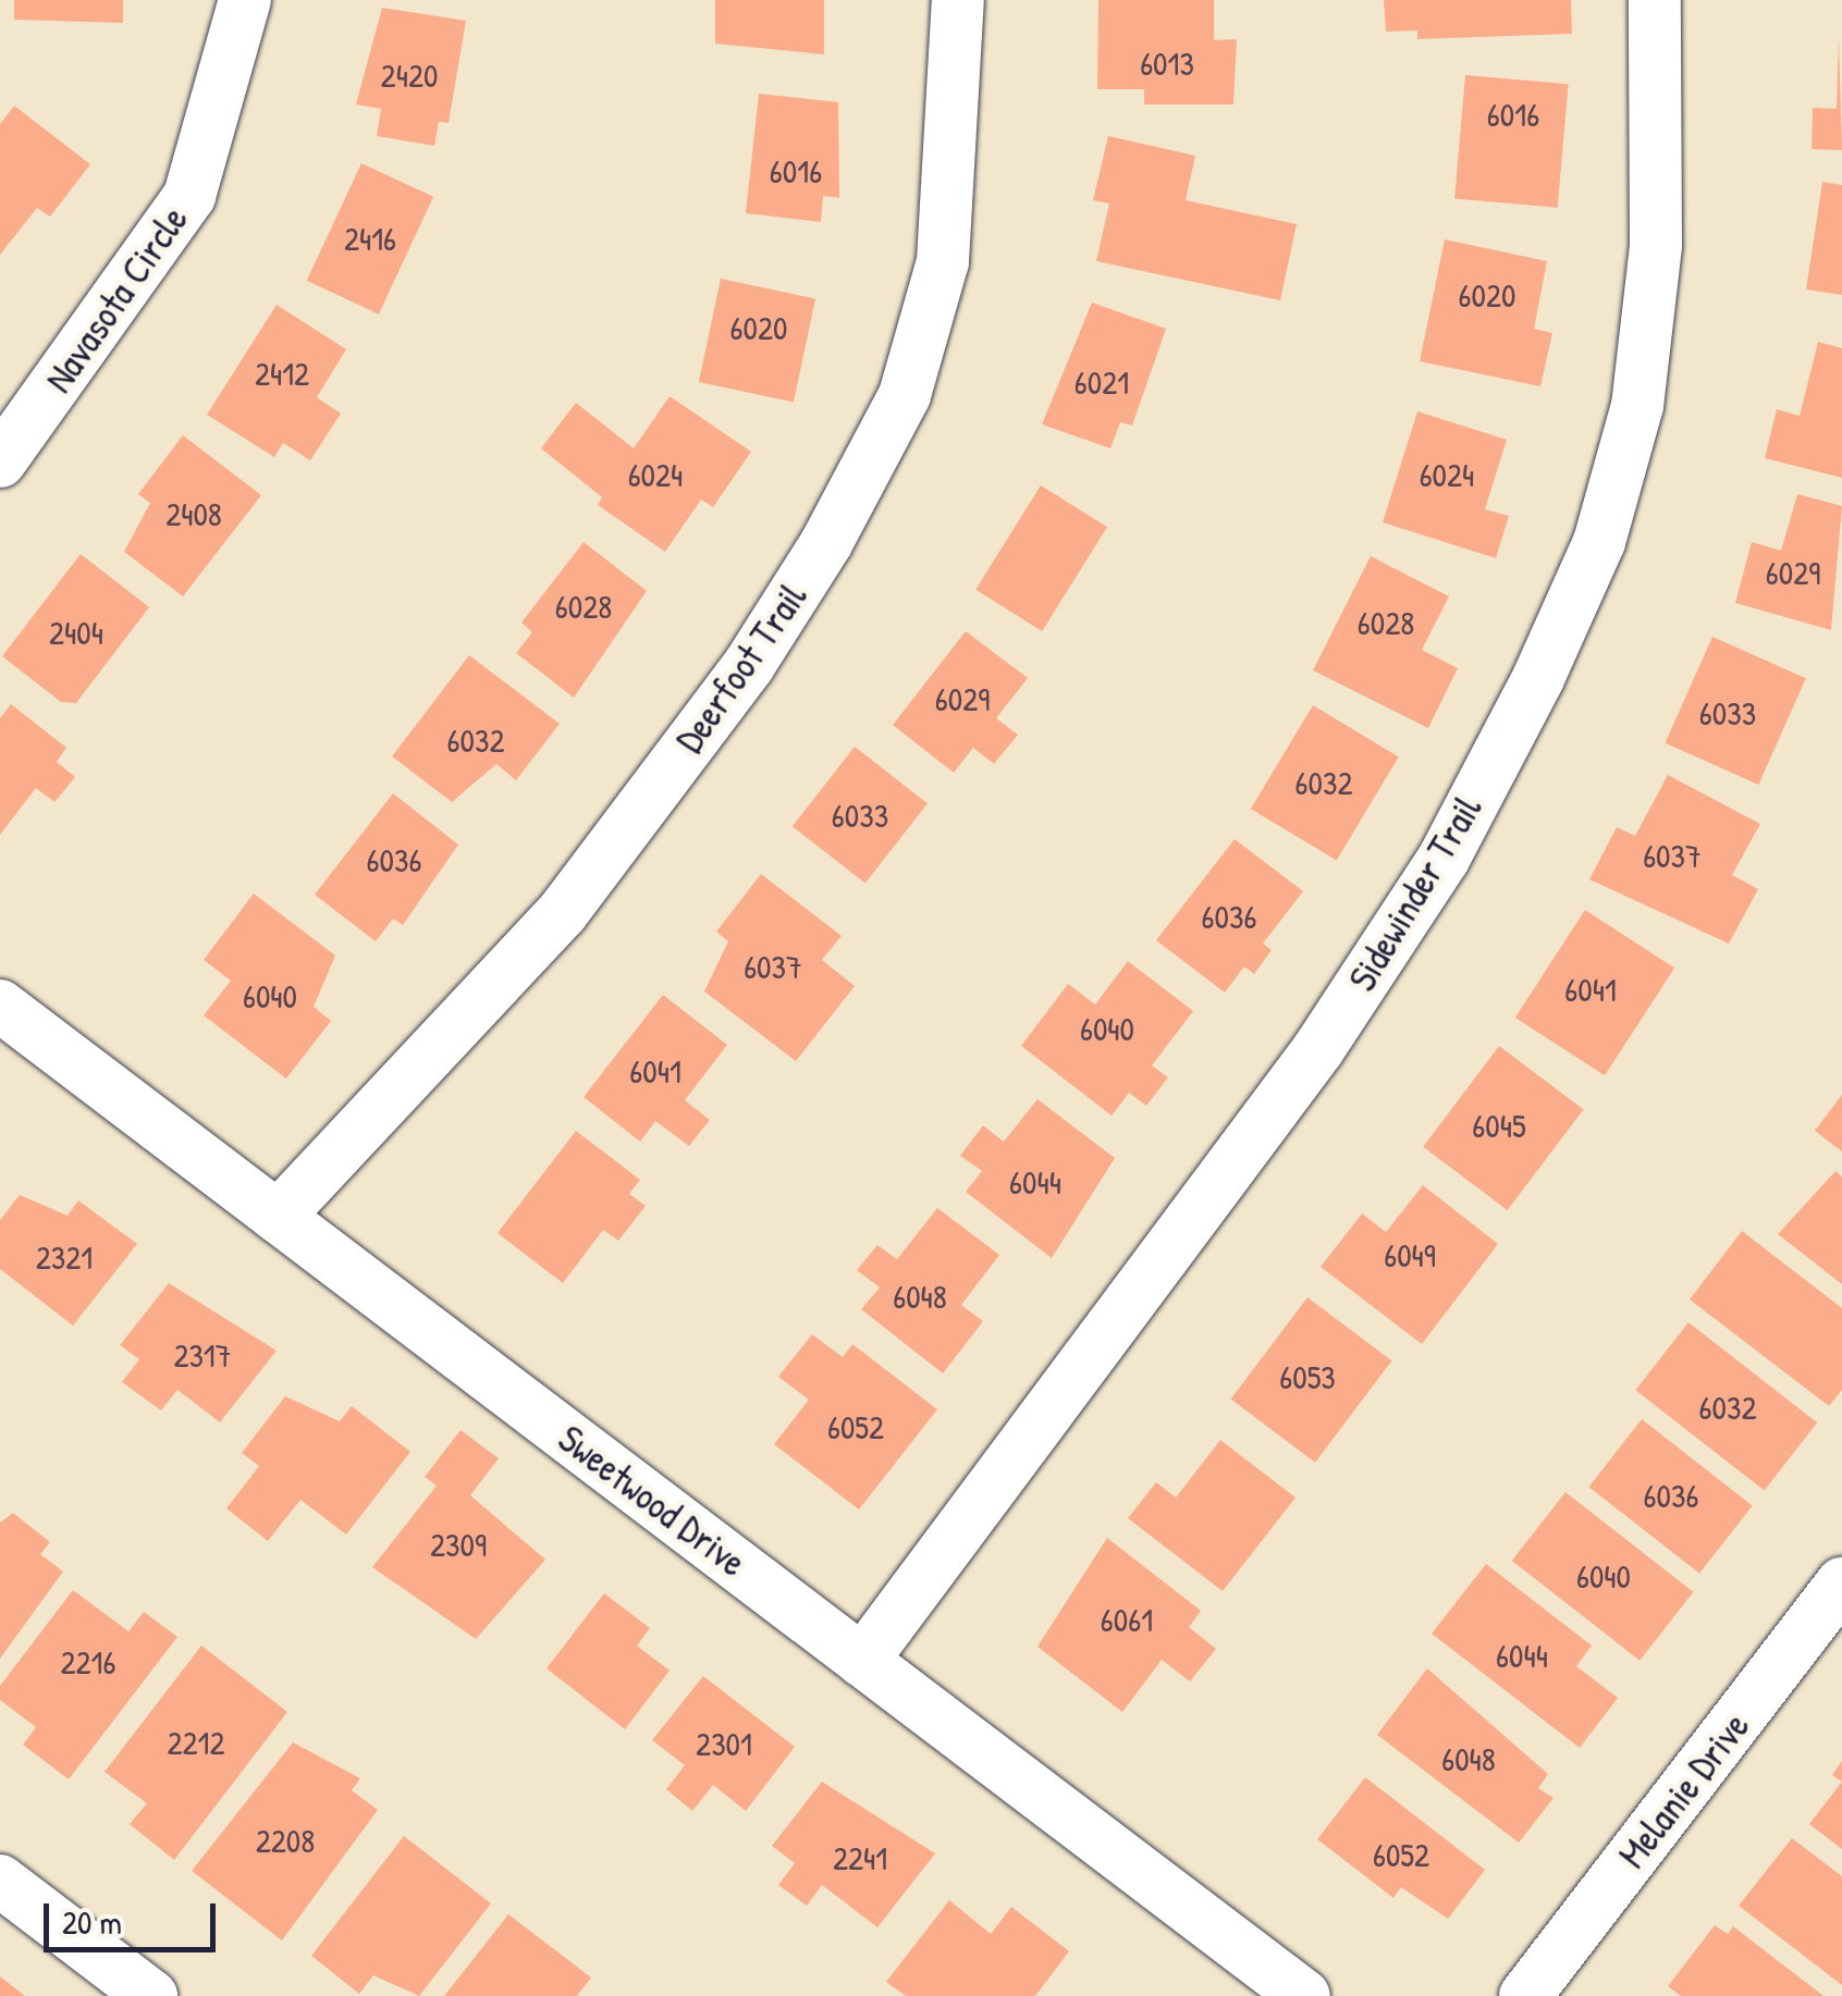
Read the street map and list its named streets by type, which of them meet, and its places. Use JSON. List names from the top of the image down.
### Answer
{
  "streets": {
    "street": [
      "Navasota Circle",
      "Deerfoot Trail",
      "Sidewinder Trail",
      "Sweetwood Drive",
      "Melanie Drive"
    ]
  },
  "crossings": [
    ["Deerfoot Trail", "Sweetwood Drive"],
    ["Sidewinder Trail", "Sweetwood Drive"]
  ],
  "house_numbers": [
    "6013",
    "2420",
    "6016",
    "6016",
    "2416",
    "6020",
    "6020",
    "2412",
    "6021",
    "6024",
    "6024",
    "2408",
    "6029",
    "6028",
    "6028",
    "2404",
    "6029",
    "6033",
    "6032",
    "6032",
    "6033",
    "6037",
    "6036",
    "6036",
    "6037",
    "6041",
    "6040",
    "6040",
    "6041",
    "6045",
    "6044",
    "6049",
    "2321",
    "6048",
    "2317",
    "6053",
    "6032",
    "6052",
    "6036",
    "2309",
    "6040",
    "6061",
    "6044",
    "2216",
    "2212",
    "2301",
    "6048",
    "2208",
    "6052",
    "2241"
  ],
  "scale_bar": "20 m"
}
